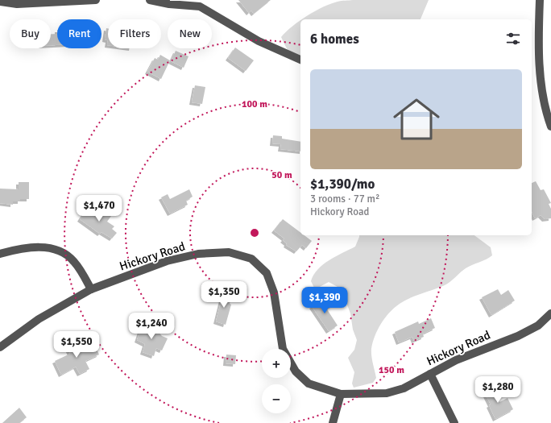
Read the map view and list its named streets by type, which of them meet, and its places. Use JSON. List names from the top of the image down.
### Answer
{
  "streets": {
    "street": ["Hickory Road"]
  },
  "page": {
    "chip": [
      "Buy",
      "Rent",
      "Filters",
      "New"
    ],
    "heading": "6 homes",
    "list": [
      {
        "name": "$1,390/mo",
        "note": "3 rooms · 77 m² · Hickory Road"
      }
    ],
    "price": [
      "$1,470",
      "$1,350",
      "$1,390",
      "$1,240",
      "$1,550",
      "$1,280"
    ],
    "map_buttons": ["+", "−"]
  },
  "rings": ["100 m", "50 m", "150 m"]
}
